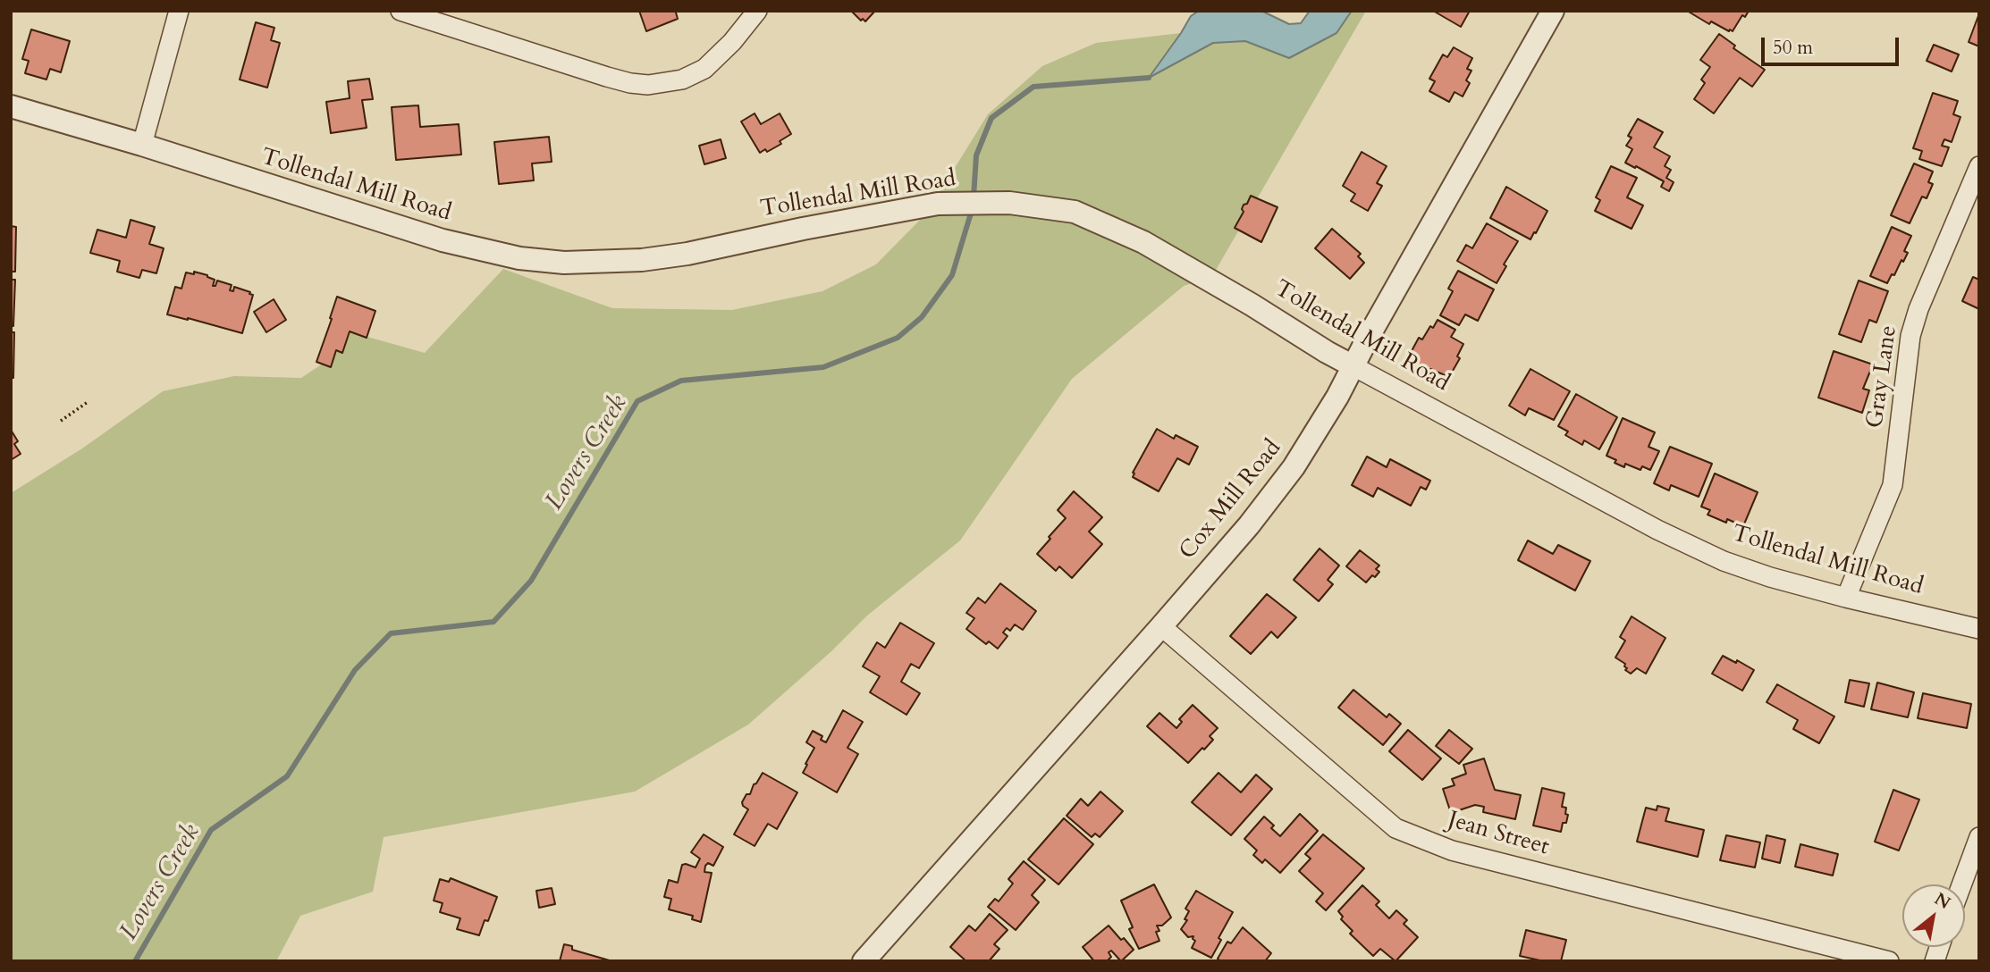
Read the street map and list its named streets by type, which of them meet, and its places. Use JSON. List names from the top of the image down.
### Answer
{
  "streets": {
    "street": [
      "Tollendal Mill Road",
      "Gray Lane",
      "Cox Mill Road",
      "Jean Street"
    ]
  },
  "crossings": [
    ["Tollendal Mill Road", "Gray Lane"],
    ["Tollendal Mill Road", "Cox Mill Road"],
    ["Cox Mill Road", "Jean Street"]
  ],
  "water": ["Lovers Creek"],
  "scale_bar": "50 m",
  "north": "top right"
}
